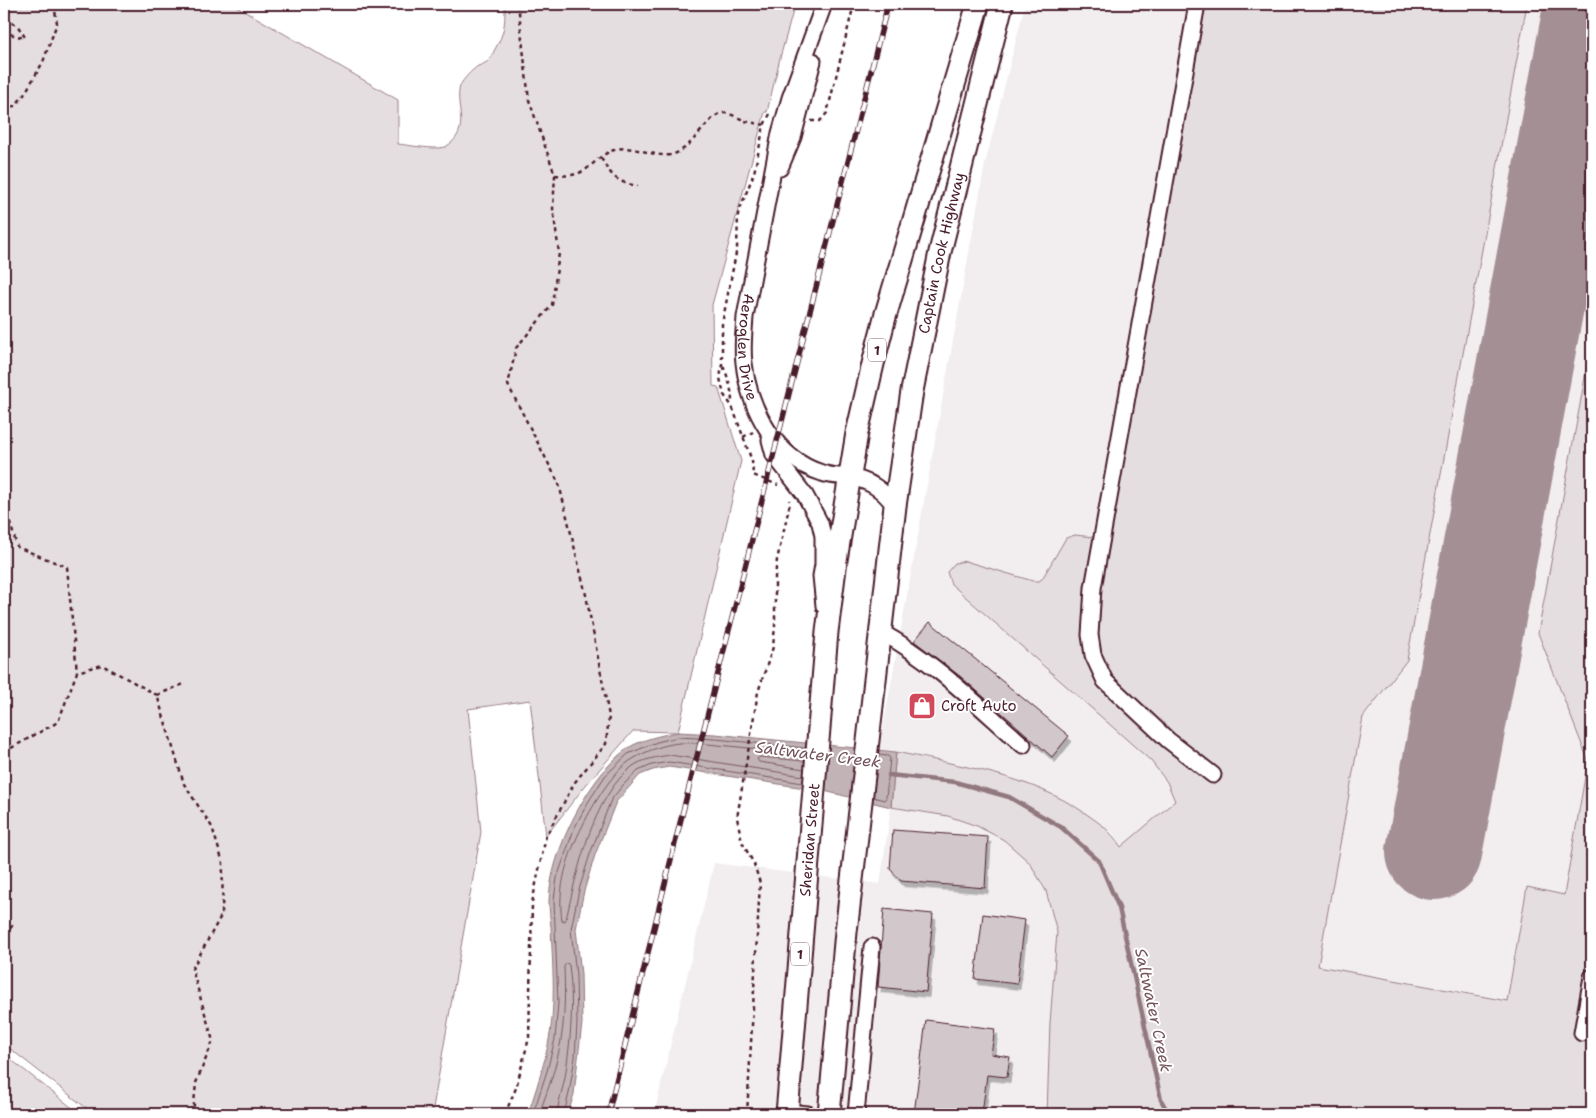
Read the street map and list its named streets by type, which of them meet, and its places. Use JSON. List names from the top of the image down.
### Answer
{
  "streets": {
    "highway": ["Captain Cook Highway", "1", "Sheridan Street"],
    "street": ["Aeroglen Drive"]
  },
  "crossings": [
    ["Captain Cook Highway", "Aeroglen Drive"],
    ["Aeroglen Drive", "1"],
    ["Aeroglen Drive", "Sheridan Street"],
    ["1", "Sheridan Street"]
  ],
  "water": ["Saltwater Creek"],
  "places": {
    "shop": ["Croft Auto"]
  }
}
